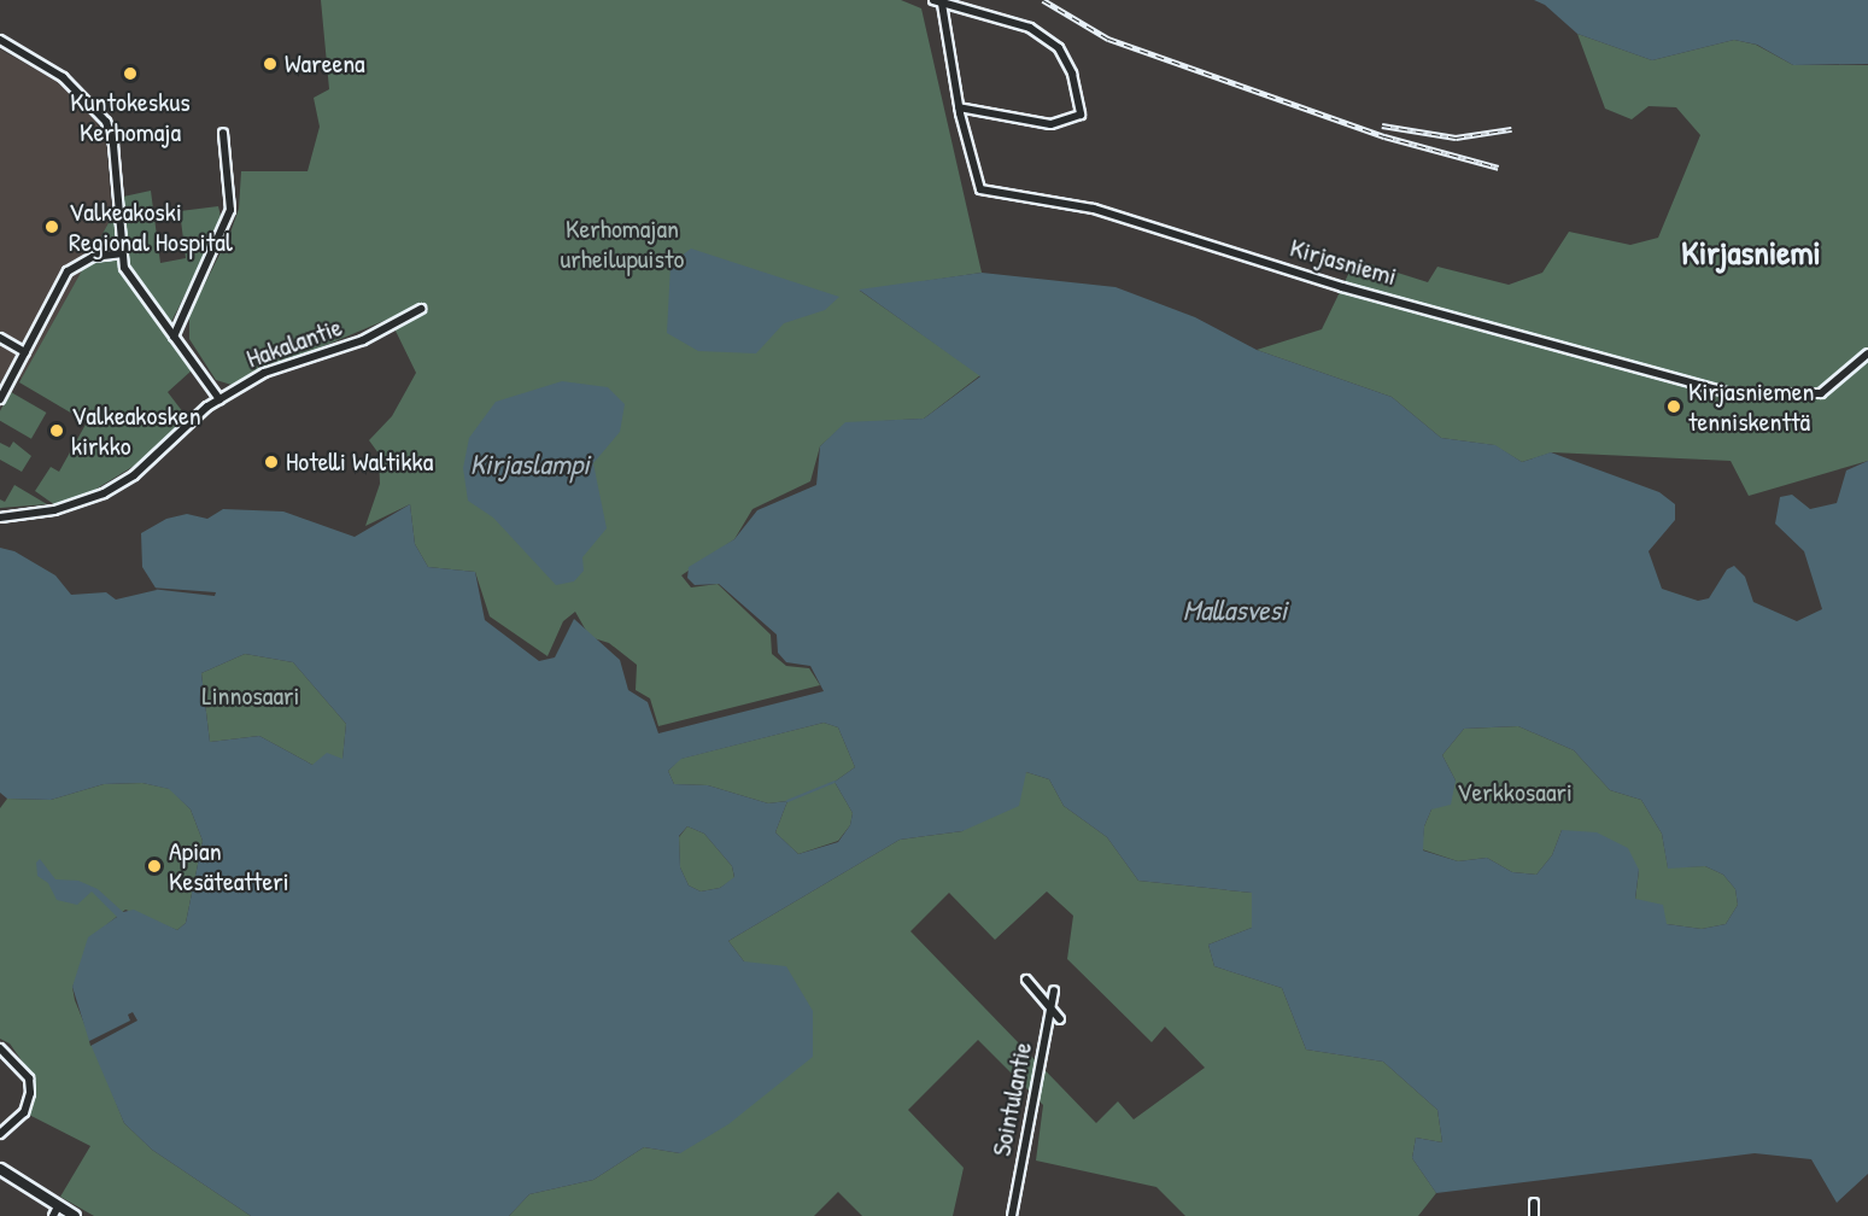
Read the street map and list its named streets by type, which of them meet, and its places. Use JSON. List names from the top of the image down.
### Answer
{
  "streets": {
    "street": ["Kirjasniemi", "Hakalantie", "Sointulantie"]
  },
  "districts": ["Kirjasniemi"],
  "water": ["Kirjaslampi", "Mallasvesi"],
  "parks": ["Kerhomajan urheilupuisto", "Linnosaari", "Verkkosaari"],
  "places": [
    "Wareena",
    "Kuntokeskus Kerhomaja",
    "Valkeakoski Regional Hospital",
    "Kirjasniemen tenniskenttä",
    "Valkeakosken kirkko",
    "Hotelli Waltikka",
    "Apian Kesäteatteri"
  ]
}
